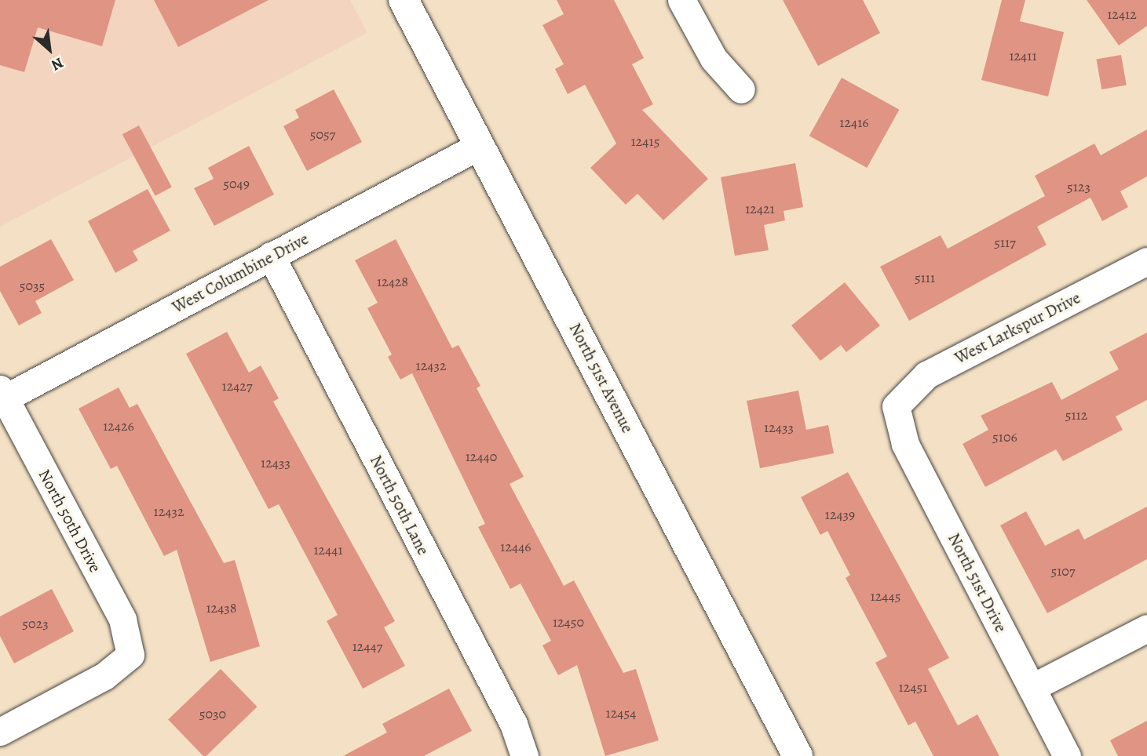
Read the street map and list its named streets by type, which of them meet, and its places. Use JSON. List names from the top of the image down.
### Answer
{
  "streets": {
    "main road": ["North 51st Avenue"],
    "street": [
      "West Columbine Drive",
      "West Larkspur Drive",
      "North 50th Lane",
      "North 50th Drive",
      "North 51st Drive"
    ]
  },
  "crossings": [
    ["West Columbine Drive", "North 51st Avenue"],
    ["West Columbine Drive", "North 50th Lane"],
    ["West Columbine Drive", "North 50th Drive"],
    ["West Larkspur Drive", "North 51st Drive"]
  ],
  "house_numbers": [
    "12412",
    "12411",
    "12416",
    "5057",
    "12415",
    "5049",
    "5123",
    "12421",
    "5117",
    "5111",
    "12428",
    "5035",
    "12432",
    "12427",
    "5112",
    "12426",
    "12433",
    "5106",
    "12440",
    "12433",
    "12432",
    "12439",
    "12446",
    "12441",
    "5107",
    "12445",
    "12438",
    "12450",
    "5023",
    "12447",
    "12451",
    "12454",
    "5030"
  ],
  "north": "bottom right"
}
